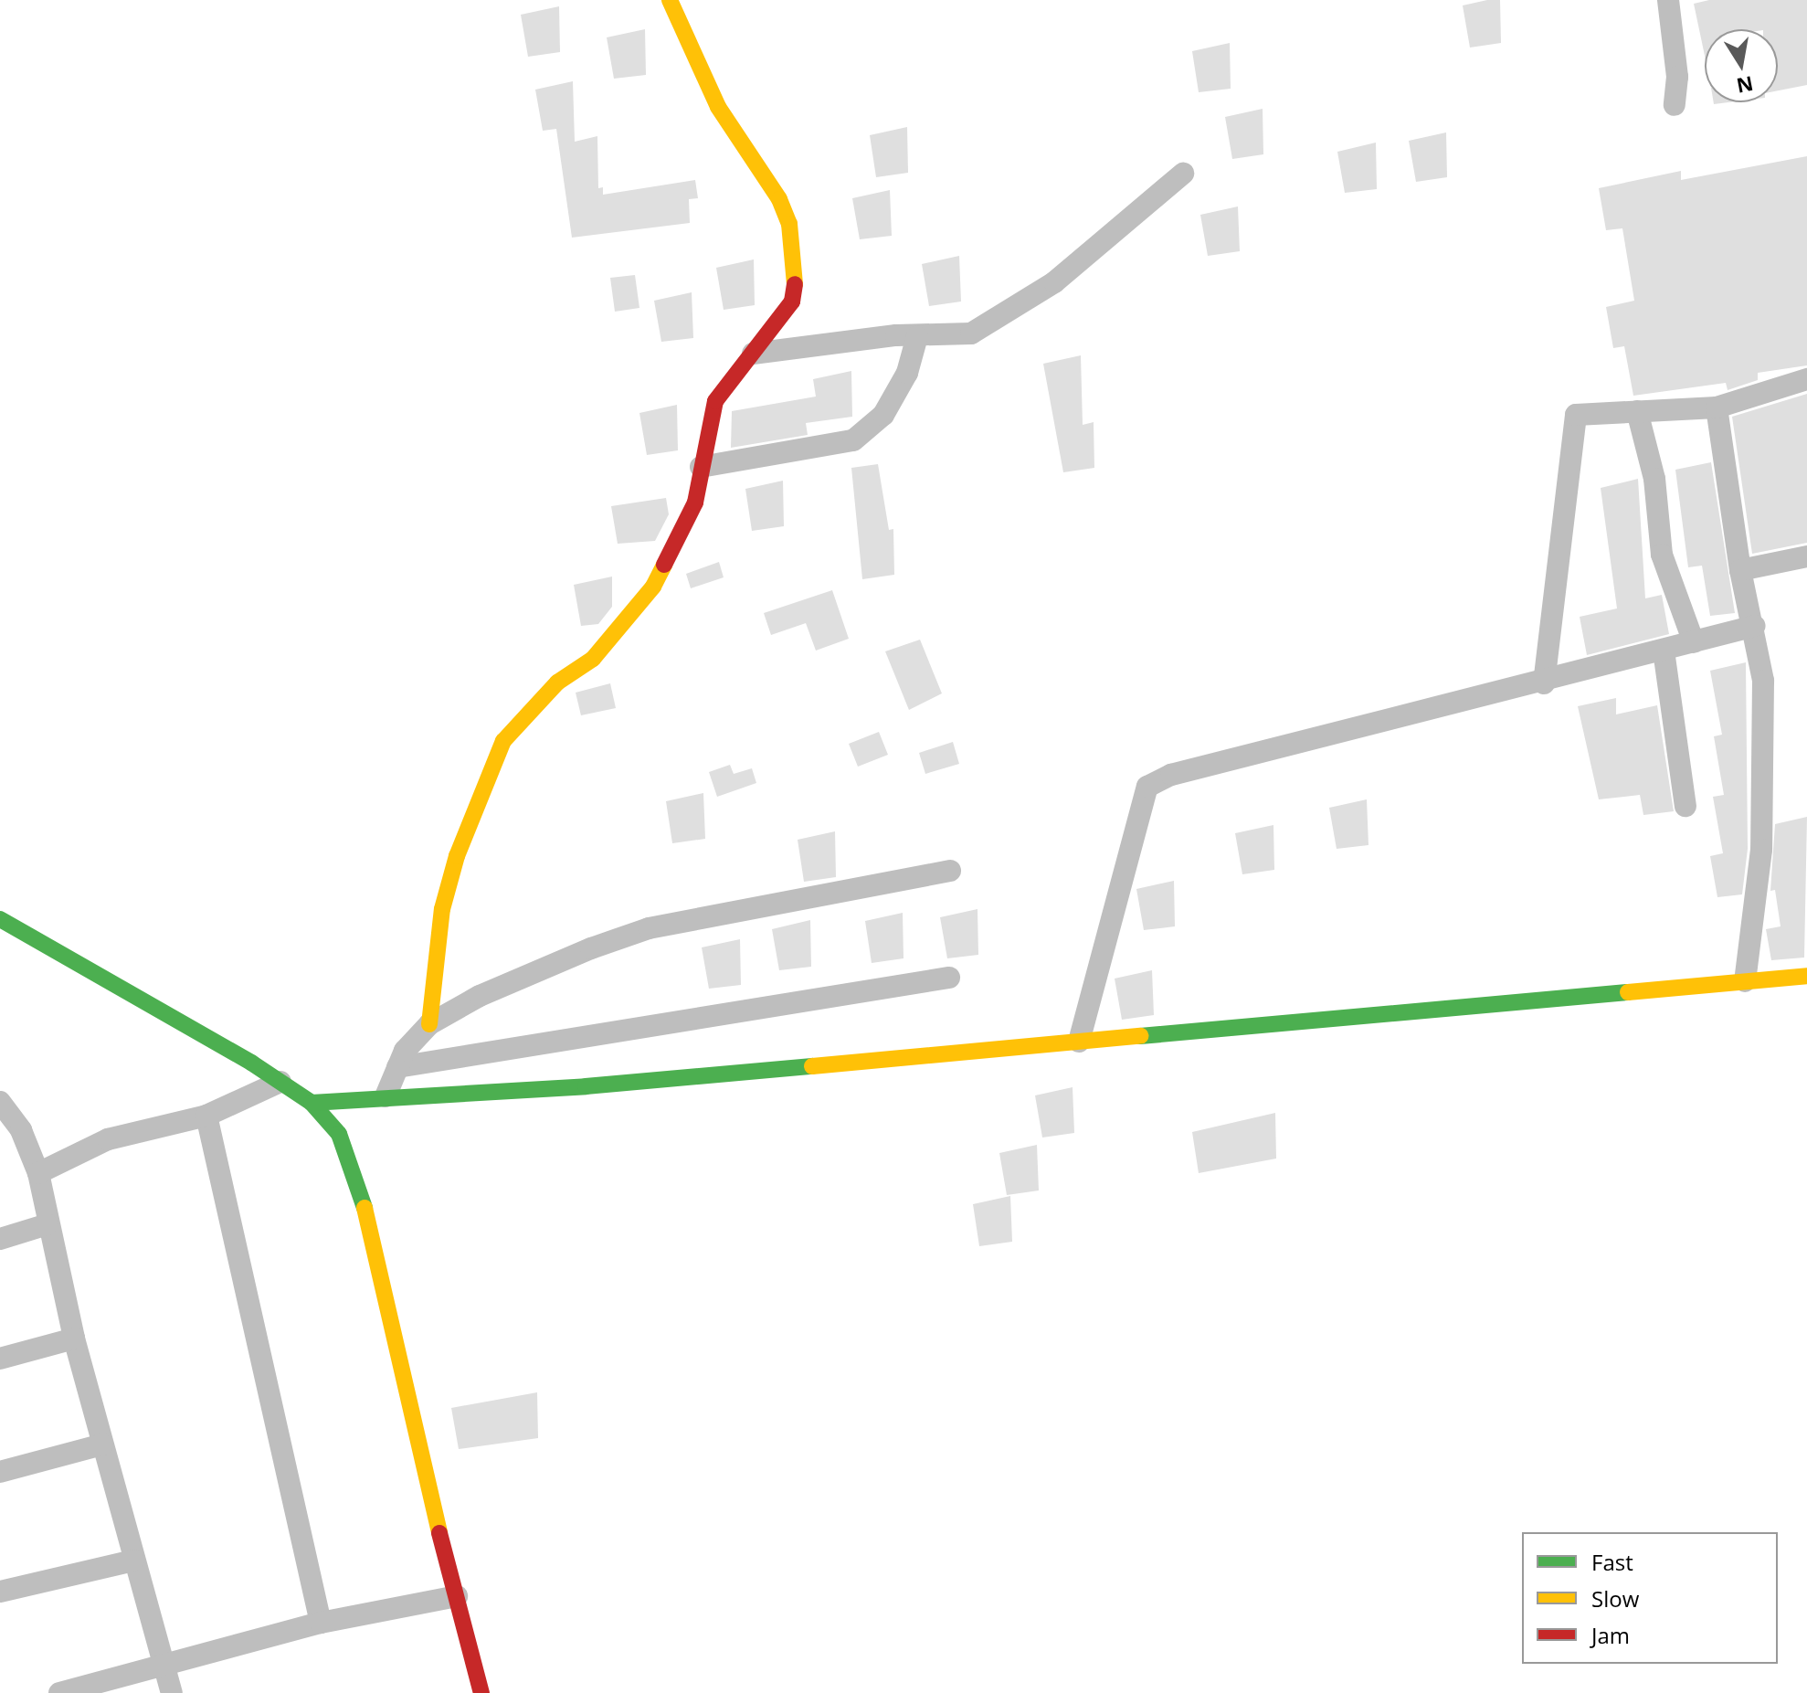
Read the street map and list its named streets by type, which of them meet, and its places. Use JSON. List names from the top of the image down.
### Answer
{
  "legend": ["Fast", "Slow", "Jam"],
  "north": "bottom"
}
